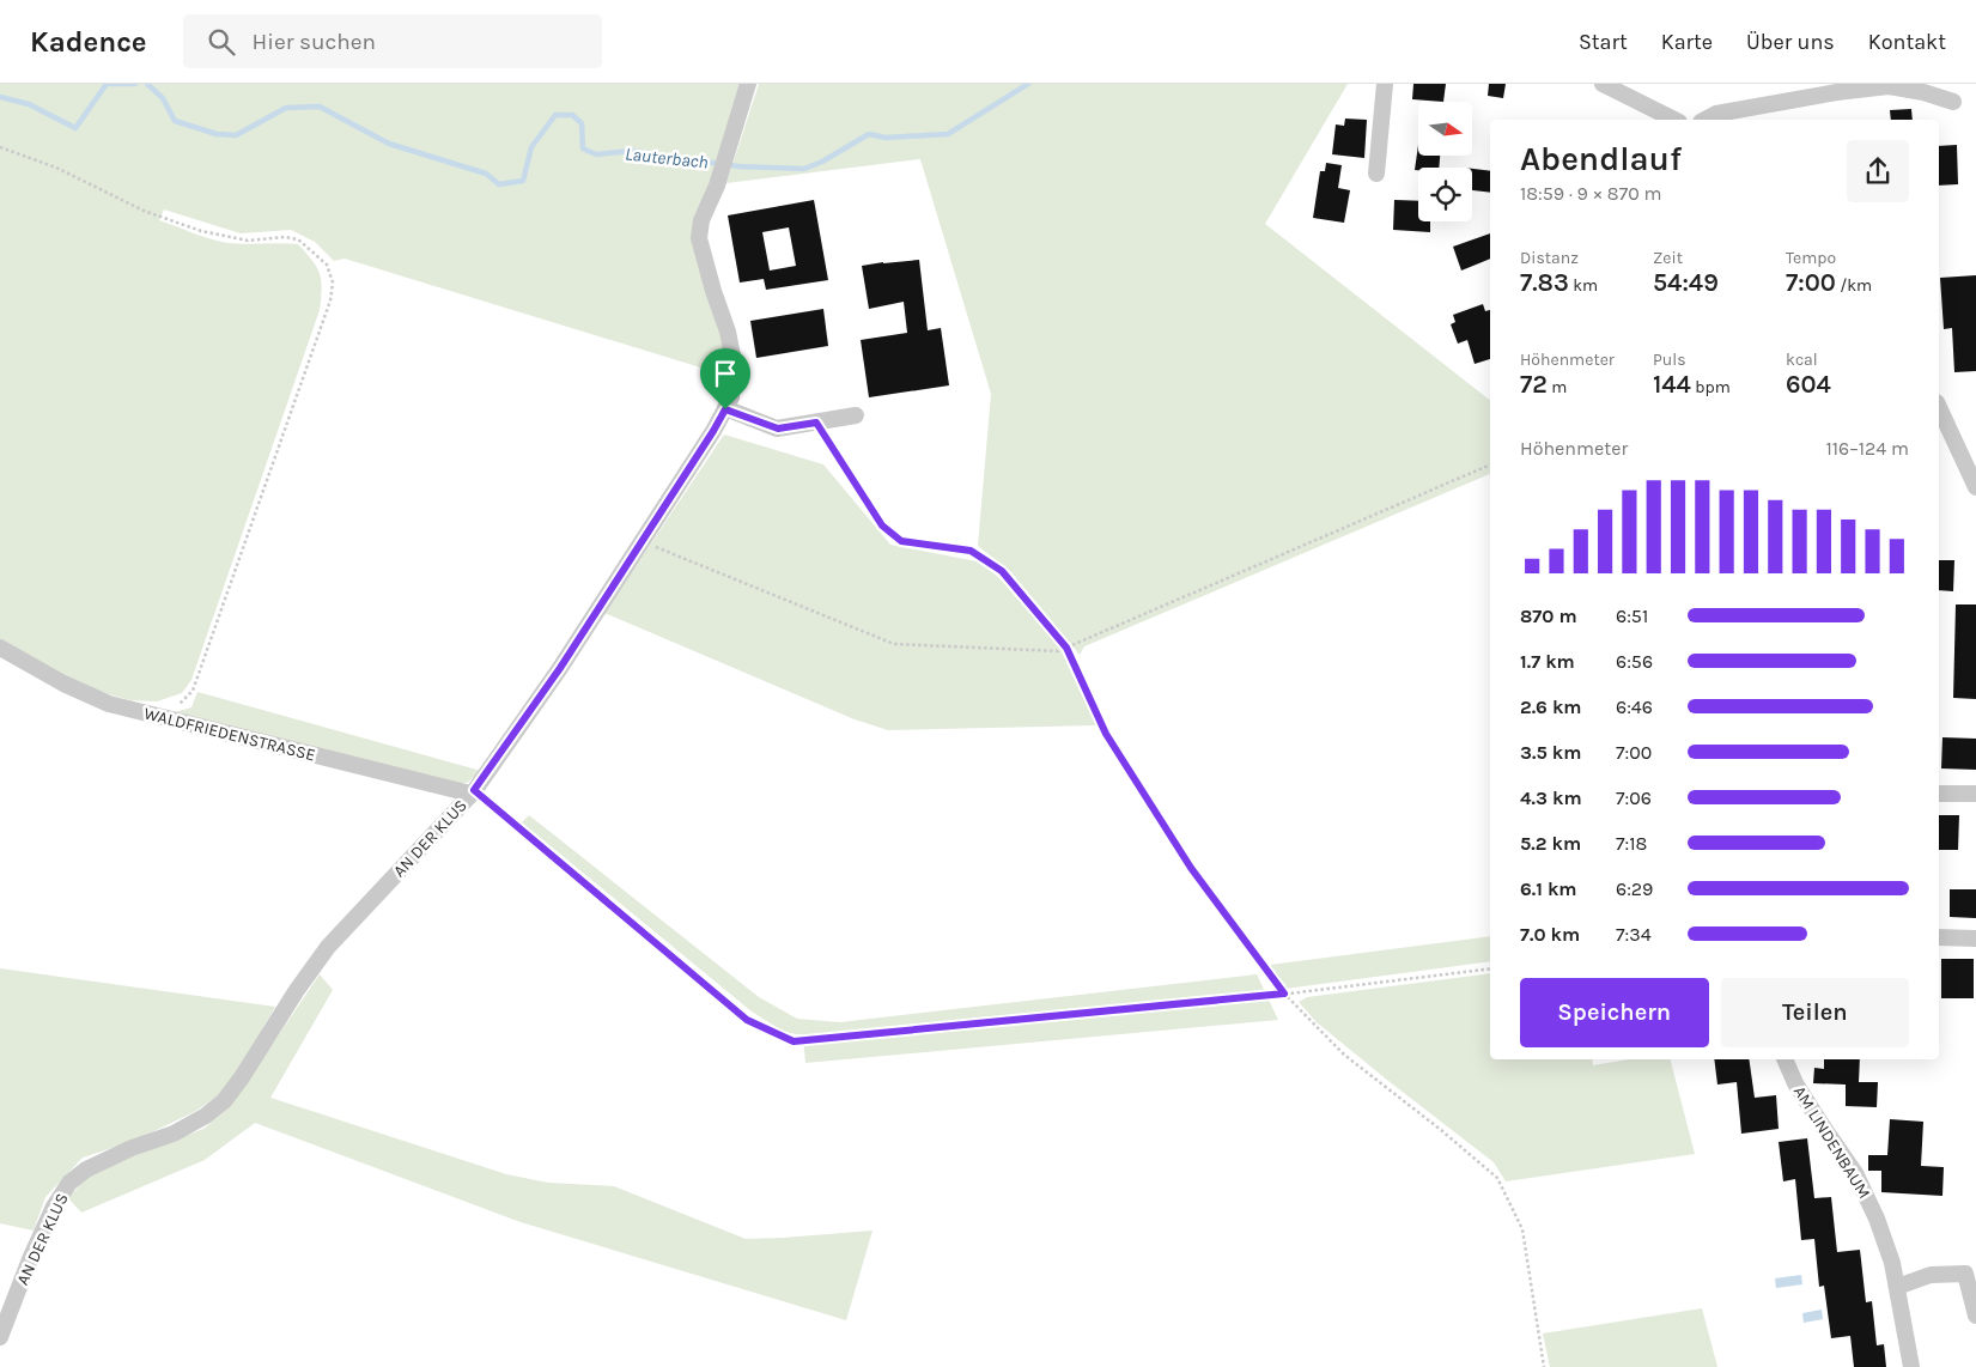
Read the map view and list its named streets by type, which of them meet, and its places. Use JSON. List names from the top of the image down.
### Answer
{
  "streets": {
    "street": ["WALDFRIEDENSTRASSE", "AN DER KLUS", "AM LINDENBAUM"]
  },
  "crossings": [
    ["WALDFRIEDENSTRASSE", "AN DER KLUS"]
  ],
  "water": ["Lauterbach"],
  "north": "right",
  "page": {
    "header": "Kadence",
    "search": "Hier suchen",
    "nav": [
      "Start",
      "Karte",
      "Über uns",
      "Kontakt"
    ],
    "heading": ["Abendlauf", "18:59 · 9 × 870 m"],
    "stats": [
      ["Distanz", "7.83 km"],
      ["Zeit", "54:49"],
      ["Tempo", "7:00 /km"],
      ["Höhenmeter", "72 m"],
      ["Puls", "144 bpm"],
      ["kcal", "604"]
    ],
    "chart": ["Höhenmeter", "116–124 m"],
    "list": [
      {
        "name": "870 m",
        "note": "6:51"
      },
      {
        "name": "1.7 km",
        "note": "6:56"
      },
      {
        "name": "2.6 km",
        "note": "6:46"
      },
      {
        "name": "3.5 km",
        "note": "7:00"
      },
      {
        "name": "4.3 km",
        "note": "7:06"
      },
      {
        "name": "5.2 km",
        "note": "7:18"
      },
      {
        "name": "6.1 km",
        "note": "6:29"
      },
      {
        "name": "7.0 km",
        "note": "7:34"
      }
    ],
    "buttons": ["Speichern", "Teilen"]
  }
}
